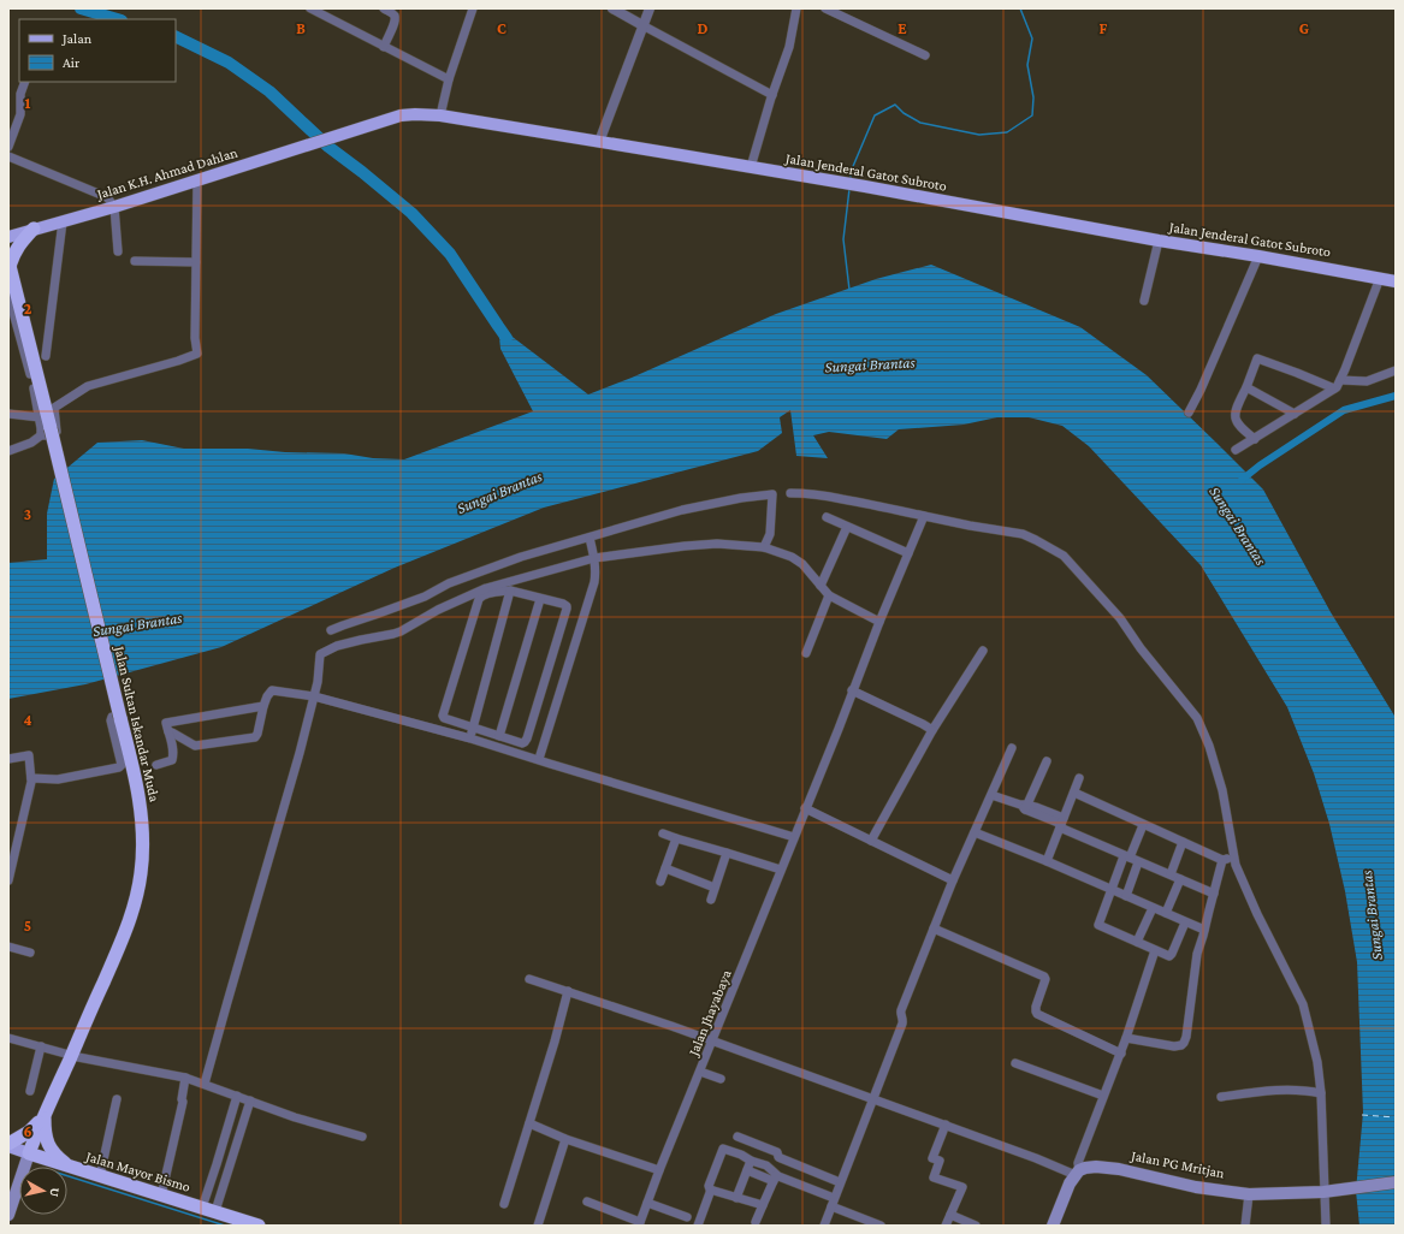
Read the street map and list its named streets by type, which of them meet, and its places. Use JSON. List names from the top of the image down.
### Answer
{
  "streets": {
    "highway": ["Jalan Sultan Iskandar Muda", "Jalan Mayor Bismo"],
    "main road": ["Jalan Jenderal Gatot Subroto", "Jalan K.H. Ahmad Dahlan", "Jalan PG Mritjan"],
    "street": ["Jalan Jhayabaya"]
  },
  "crossings": [
    ["Jalan Jenderal Gatot Subroto", "Jalan K.H. Ahmad Dahlan"],
    ["Jalan Sultan Iskandar Muda", "Jalan Mayor Bismo"]
  ],
  "water": ["Sungai Brantas"],
  "legend": ["Jalan", "Air"],
  "north": "right",
  "grid": {
    "columns": [
      "B",
      "C",
      "D",
      "E",
      "F",
      "G"
    ],
    "rows": [
      "1",
      "2",
      "3",
      "4",
      "5",
      "6"
    ]
  }
}
